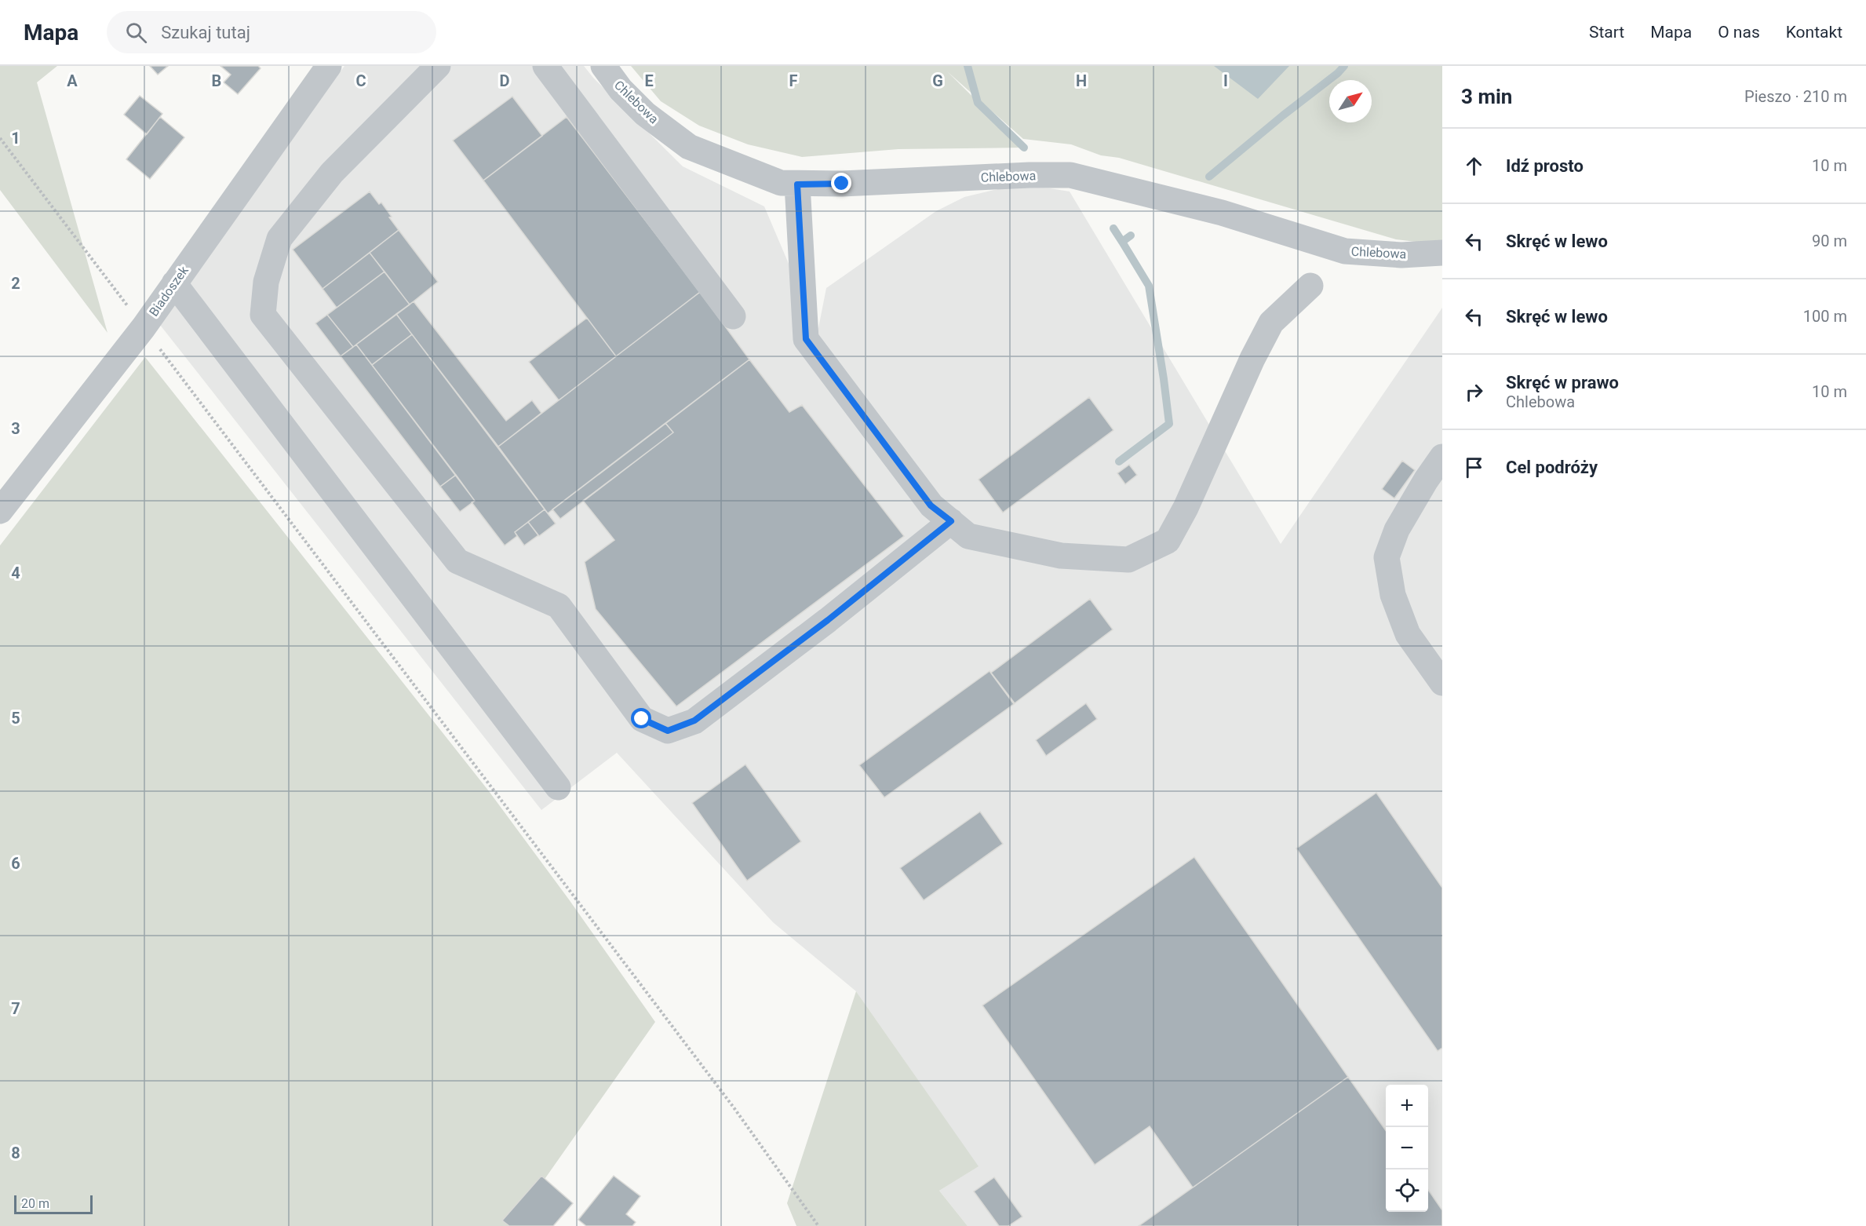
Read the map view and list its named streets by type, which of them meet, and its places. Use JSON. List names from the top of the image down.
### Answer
{
  "streets": {
    "street": ["Chlebowa", "Biadoszek"]
  },
  "scale_bar": "20 m",
  "north": "top right",
  "page": {
    "header": "Mapa",
    "search": "Szukaj tutaj",
    "nav": [
      "Start",
      "Mapa",
      "O nas",
      "Kontakt"
    ],
    "heading": ["3 min", "Pieszo · 210 m"],
    "list": [
      ["Idź prosto", "10 m"],
      ["Skręć w lewo", "90 m"],
      ["Skręć w lewo", "100 m"],
      ["Skręć w prawo", "Chlebowa", "10 m"],
      "Cel podróży"
    ],
    "map_buttons": ["+", "−"],
    "scale": "20 m"
  },
  "grid": {
    "columns": [
      "A",
      "B",
      "C",
      "D",
      "E",
      "F",
      "G",
      "H",
      "I"
    ],
    "rows": [
      "1",
      "2",
      "3",
      "4",
      "5",
      "6",
      "7",
      "8"
    ]
  }
}
